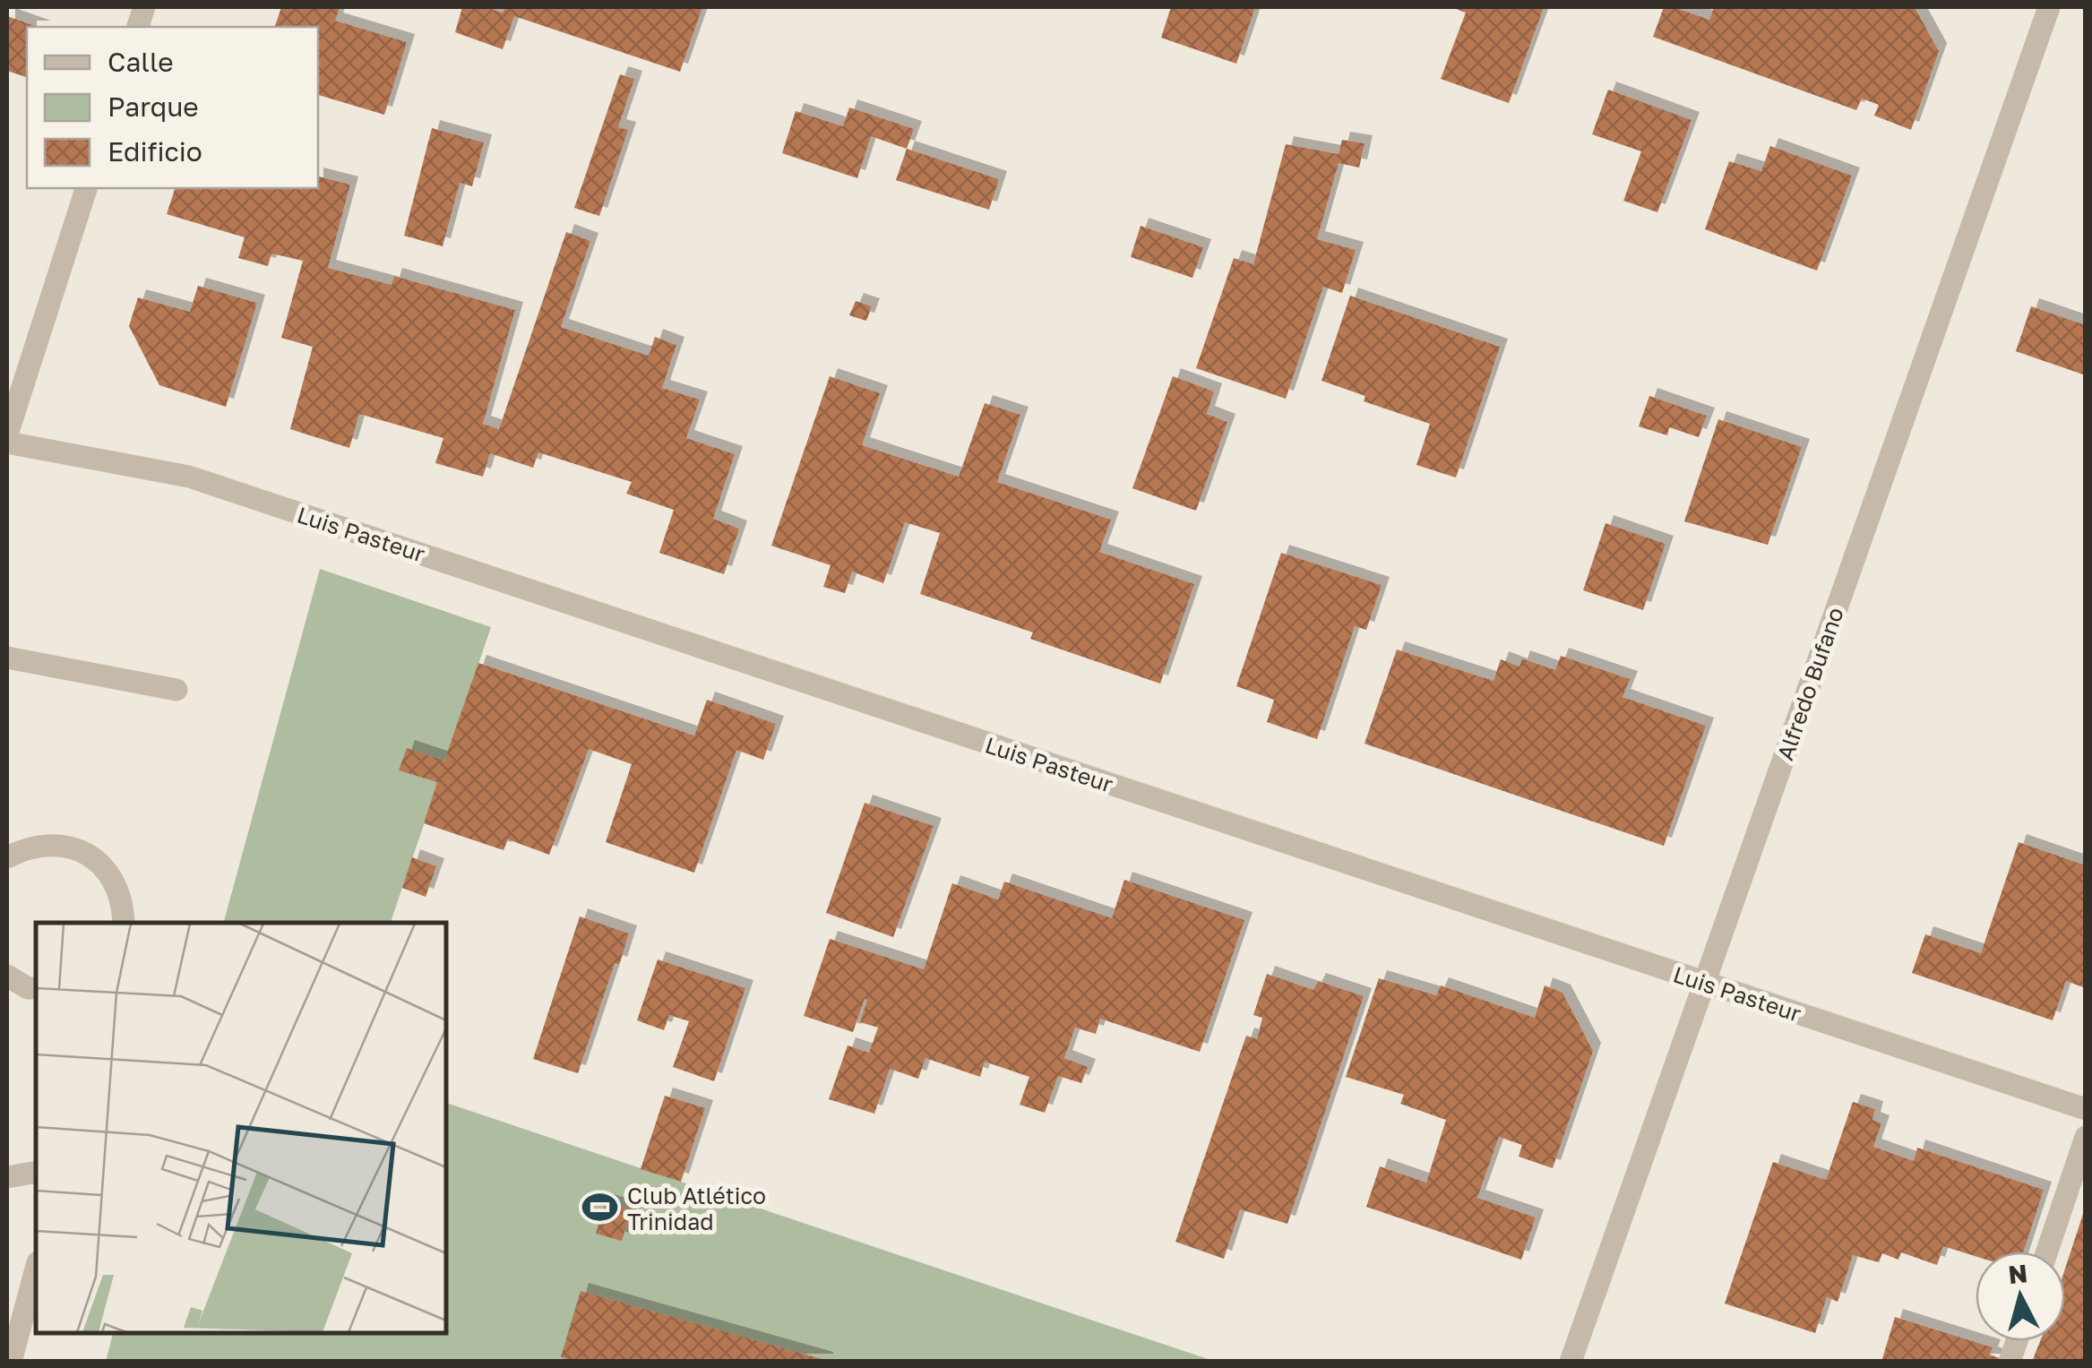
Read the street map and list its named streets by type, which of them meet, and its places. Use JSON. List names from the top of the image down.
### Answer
{
  "streets": {
    "street": ["Luis Pasteur", "Alfredo Bufano"]
  },
  "crossings": [
    ["Luis Pasteur", "Alfredo Bufano"]
  ],
  "places": {
    "sports": ["Club Atlético Trinidad"]
  },
  "legend": ["Calle", "Parque", "Edificio"],
  "north": "top"
}
